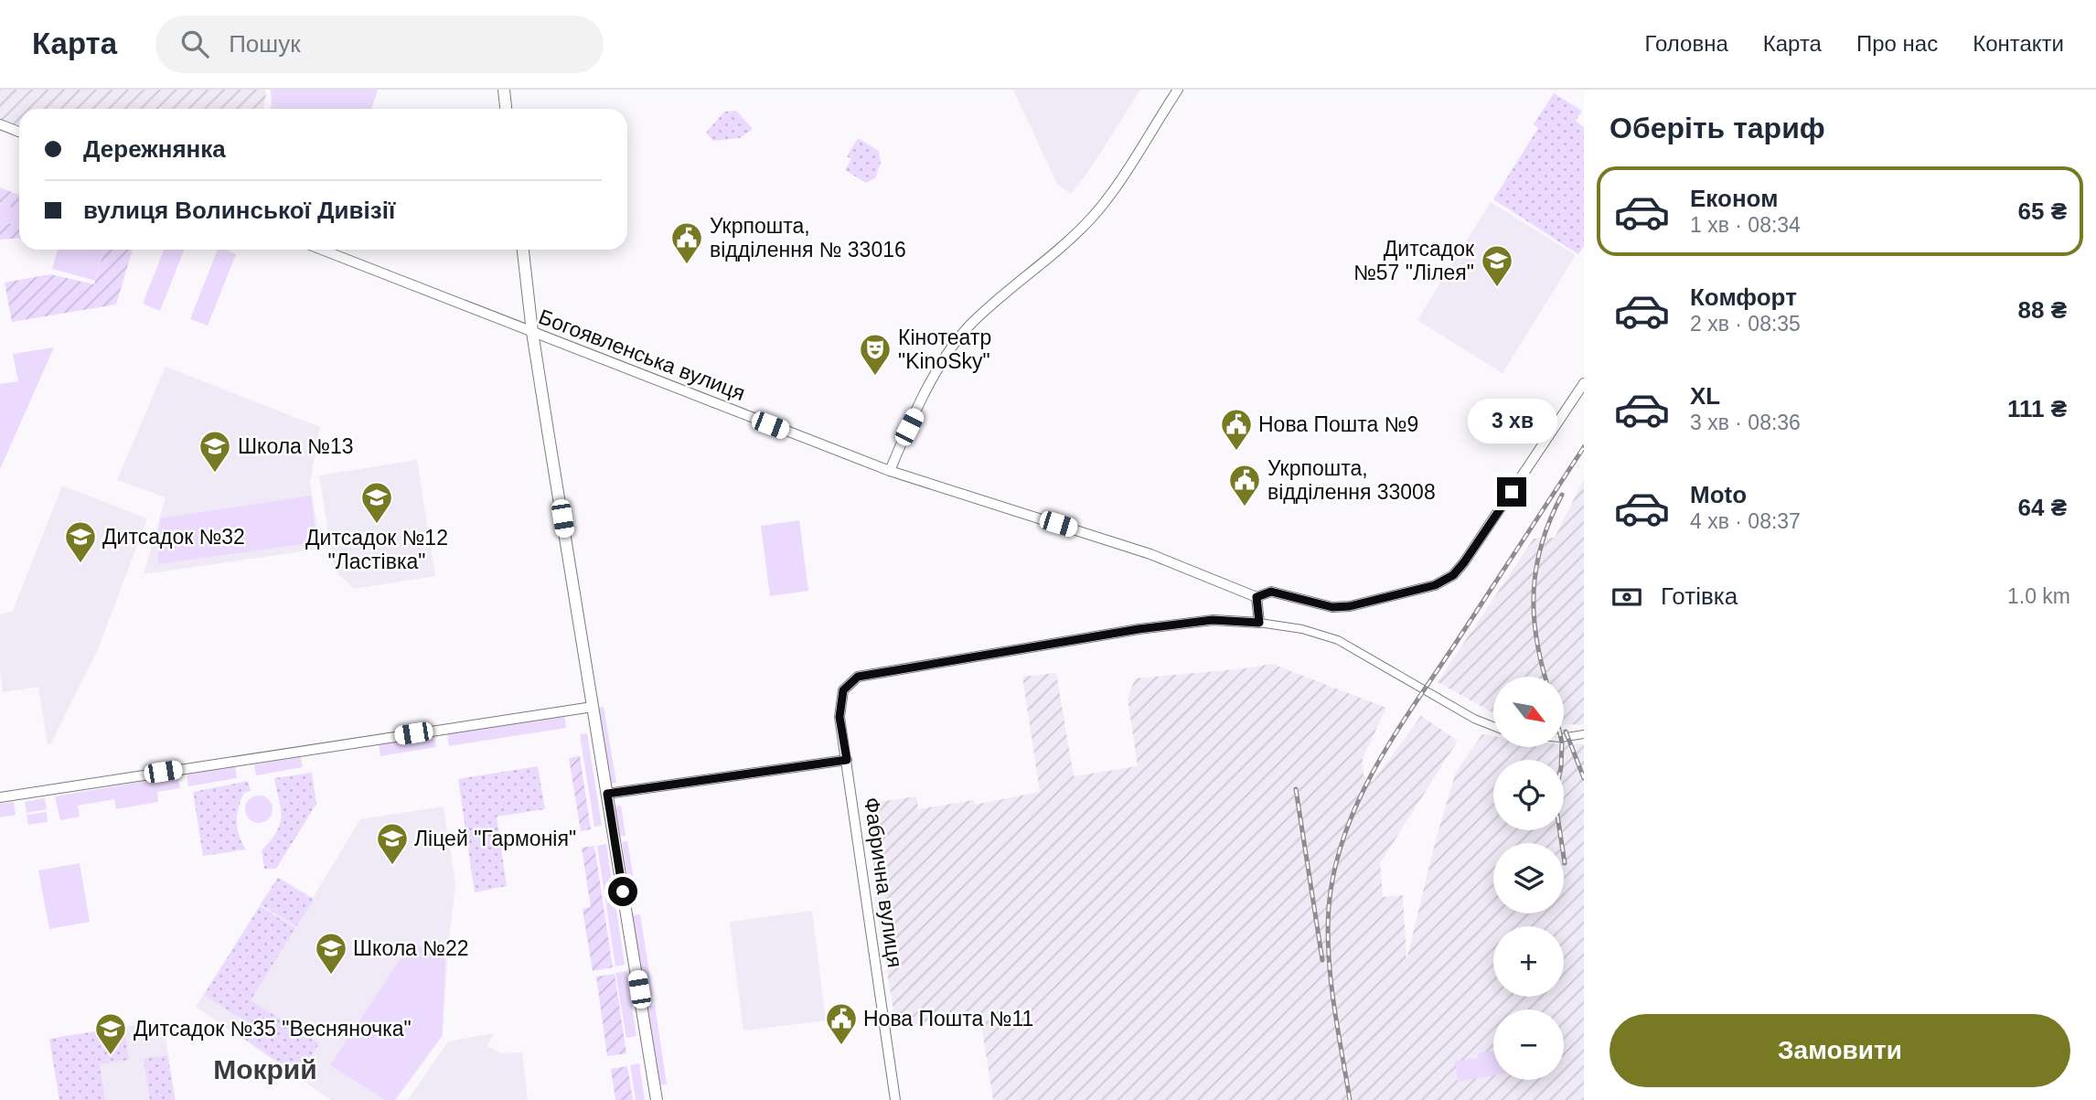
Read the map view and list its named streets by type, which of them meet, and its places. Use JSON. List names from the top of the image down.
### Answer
{
  "streets": {
    "street": ["Богоявленська вулиця", "Фабрична вулиця"]
  },
  "districts": ["Мокрий"],
  "places": {
    "public building": [
      "Укрпошта, відділення № 33016",
      "Нова Пошта №9",
      "Укрпошта, відділення 33008",
      "Нова Пошта №11"
    ],
    "school or university": [
      "Дитсадок №57 \"Лілея\"",
      "Школа №13",
      "Дитсадок №12 \"Ластівка\"",
      "Дитсадок №32",
      "Ліцей \"Гармонія\"",
      "Школа №22",
      "Дитсадок №35 \"Весняночка\""
    ],
    "theatre": ["Кінотеатр \"KinoSky\""]
  },
  "north": "bottom right",
  "page": {
    "header": "Карта",
    "search": "Пошук",
    "nav": [
      "Головна",
      "Карта",
      "Про нас",
      "Контакти"
    ],
    "heading": "Оберіть тариф",
    "banner": ["Дережнянка", "вулиця Волинської Дивізії"],
    "list": [
      {
        "name": "Економ",
        "note": "1 хв · 08:34",
        "value": "65 ₴"
      },
      {
        "name": "Комфорт",
        "note": "2 хв · 08:35",
        "value": "88 ₴"
      },
      {
        "name": "XL",
        "note": "3 хв · 08:36",
        "value": "111 ₴"
      },
      {
        "name": "Moto",
        "note": "4 хв · 08:37",
        "value": "64 ₴"
      }
    ],
    "bubble": "3 хв",
    "pay": ["Готівка", "1.0 km"],
    "map_buttons": ["+", "−"],
    "buttons": "Замовити"
  }
}
